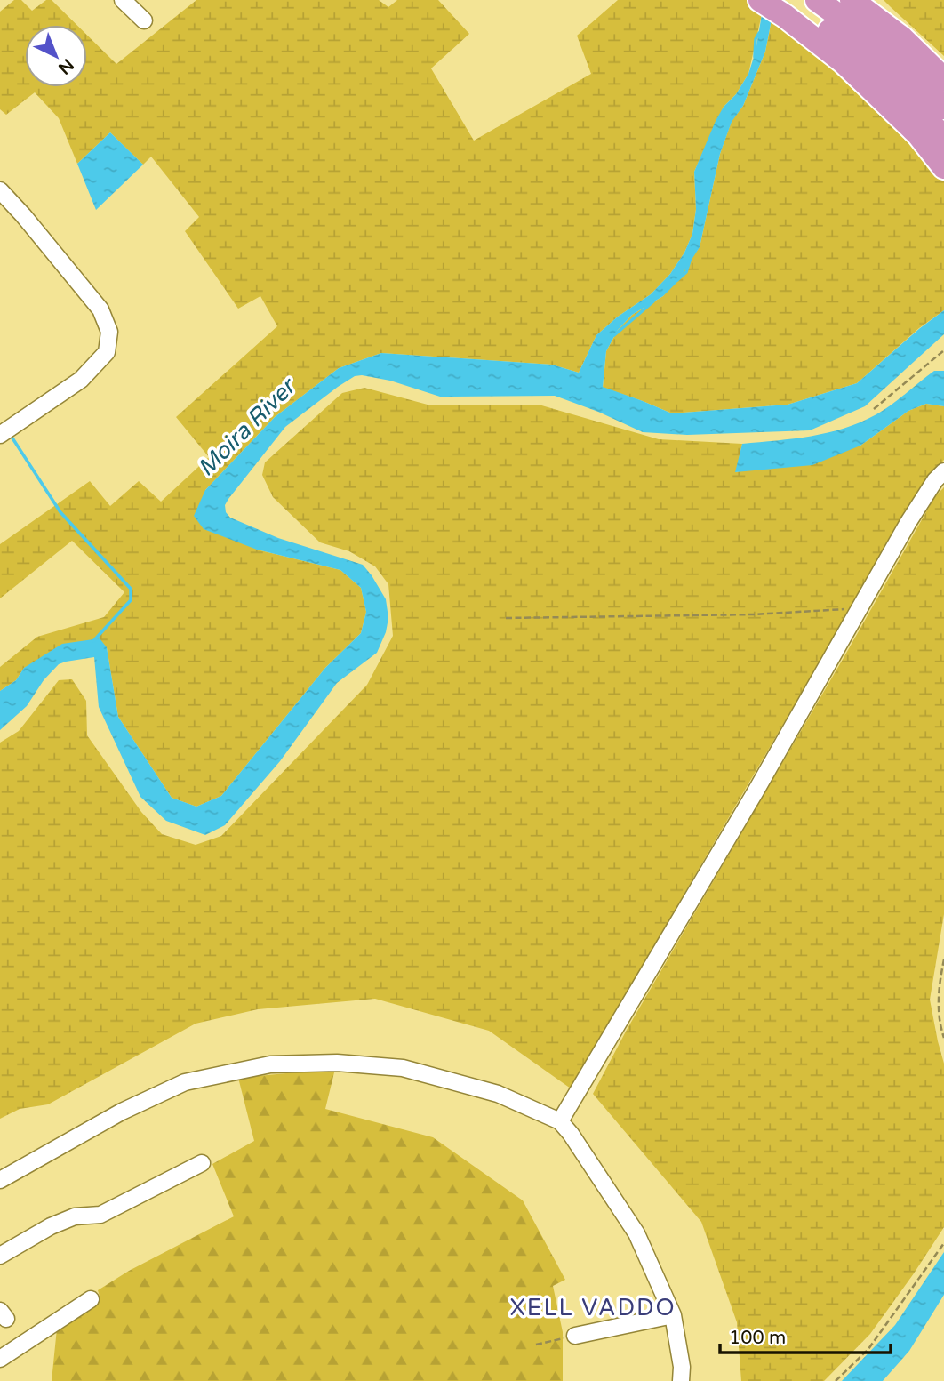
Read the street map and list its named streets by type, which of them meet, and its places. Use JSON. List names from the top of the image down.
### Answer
{
  "districts": ["XELL VADDO"],
  "water": ["Moira River"],
  "scale_bar": "100 m",
  "north": "bottom right"
}
